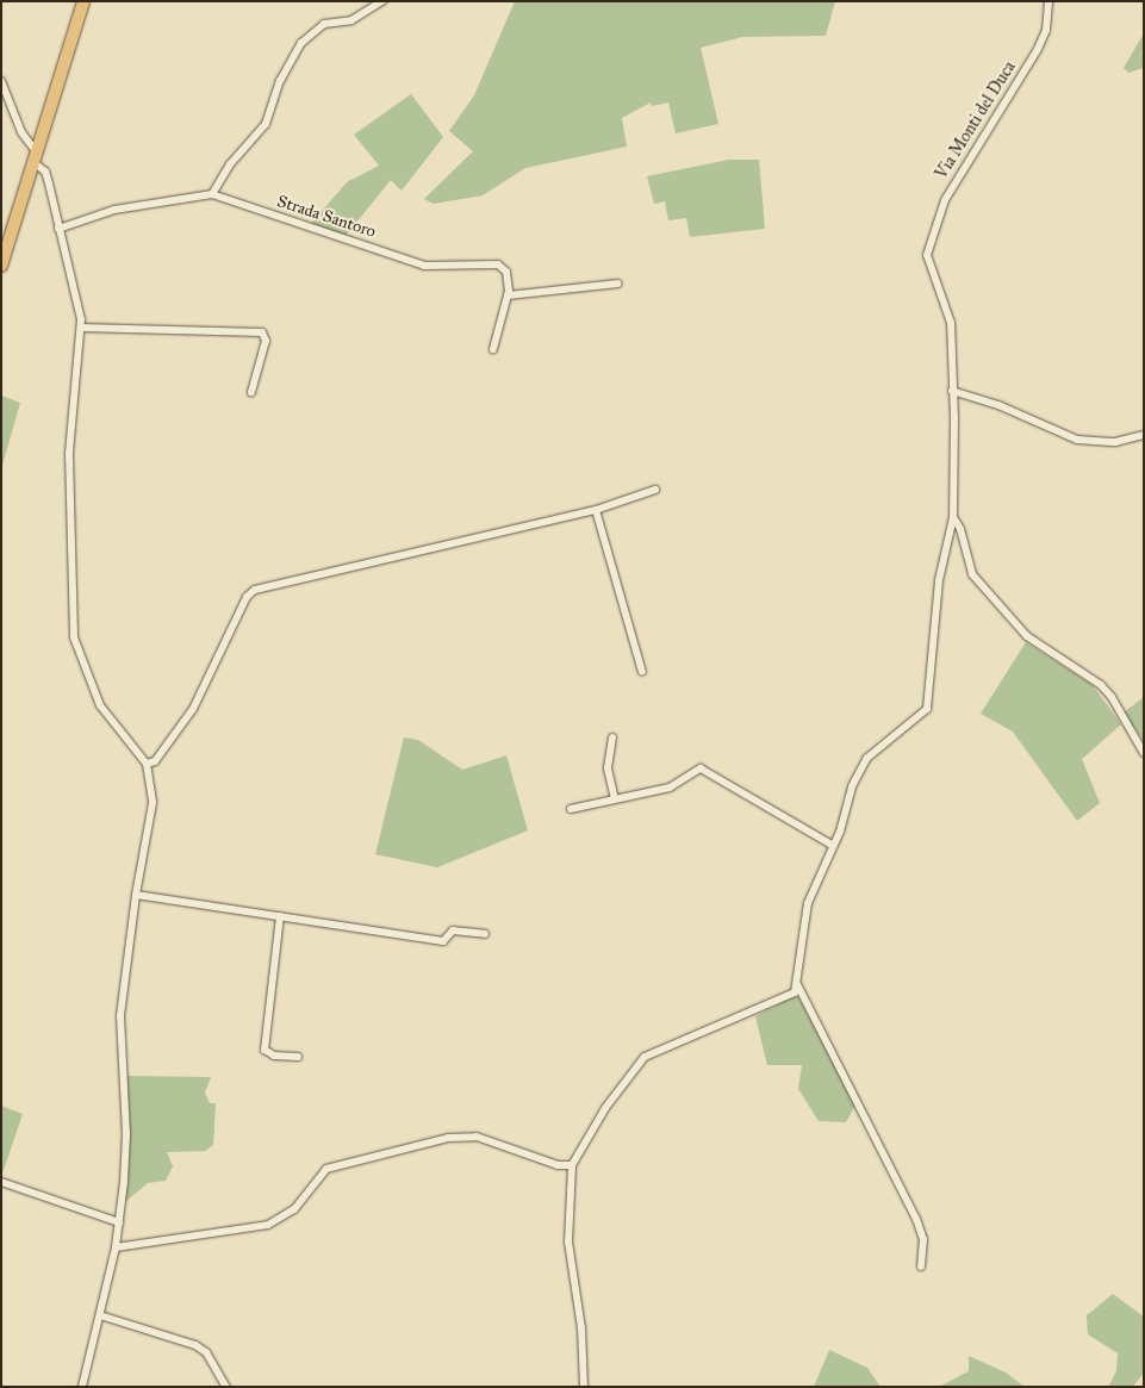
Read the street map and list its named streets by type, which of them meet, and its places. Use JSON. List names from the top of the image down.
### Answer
{
  "streets": {
    "street": ["Via Monti del Duca", "Strada Santoro"]
  }
}
